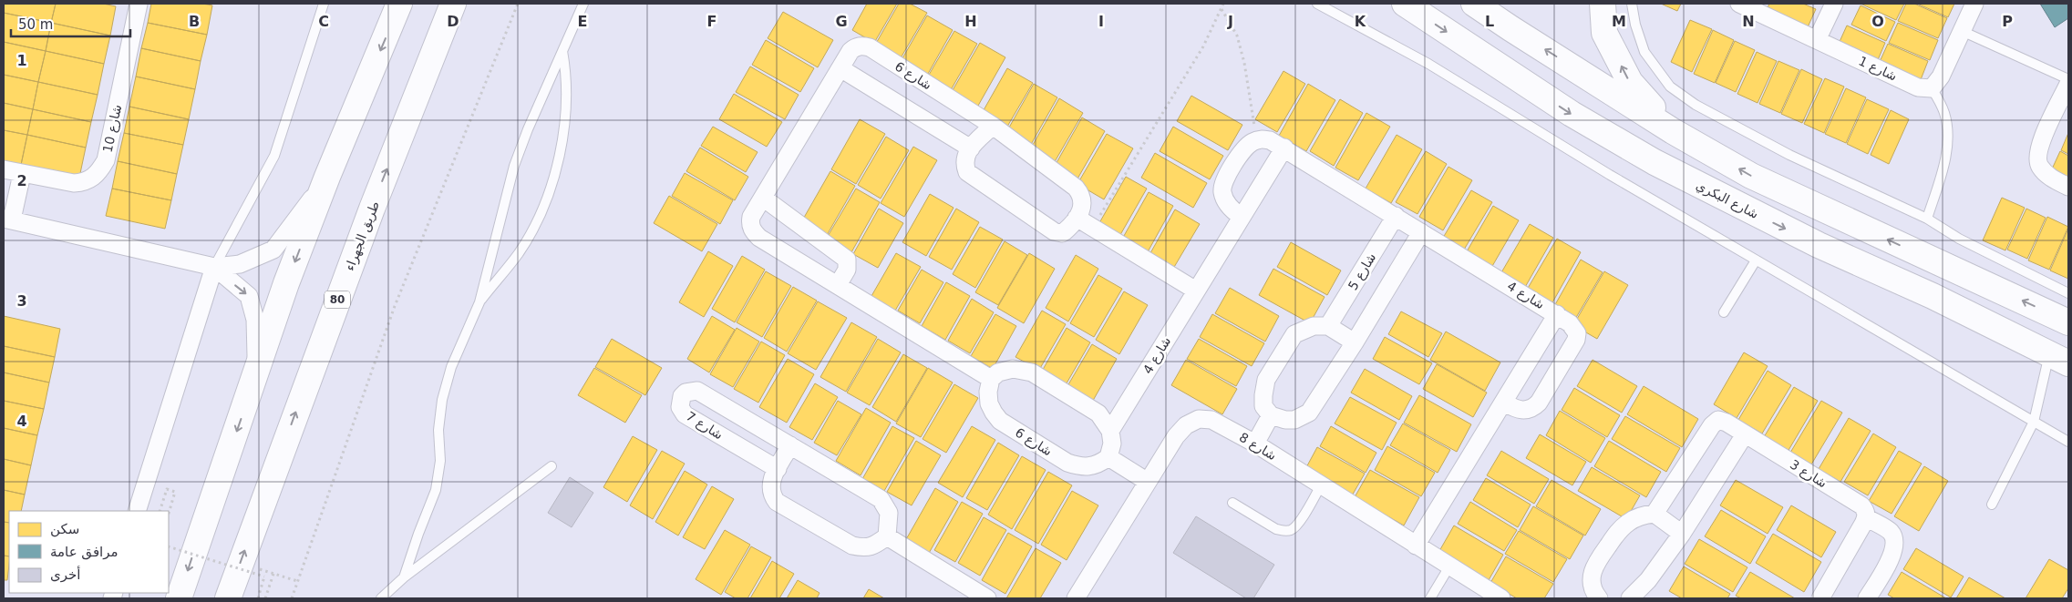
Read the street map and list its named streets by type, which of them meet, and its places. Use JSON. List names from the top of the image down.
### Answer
{
  "streets": {
    "main road": ["شارع البكري", "طريق الجهراء", "80"],
    "street": [
      "شارع 1",
      "شارع 6",
      "شارع 10",
      "شارع 5",
      "شارع 4",
      "شارع 7",
      "شارع 8",
      "شارع 3"
    ]
  },
  "crossings": [
    ["شارع 6", "شارع 4"],
    ["شارع 5", "شارع 4"],
    ["شارع 4", "شارع 8"]
  ],
  "legend": ["سكن", "مرافق عامة", "أخرى"],
  "scale_bar": "50 m",
  "grid": {
    "columns": [
      "B",
      "C",
      "D",
      "E",
      "F",
      "G",
      "H",
      "I",
      "J",
      "K",
      "L",
      "M",
      "N",
      "O",
      "P"
    ],
    "rows": [
      "1",
      "2",
      "3",
      "4"
    ]
  }
}
